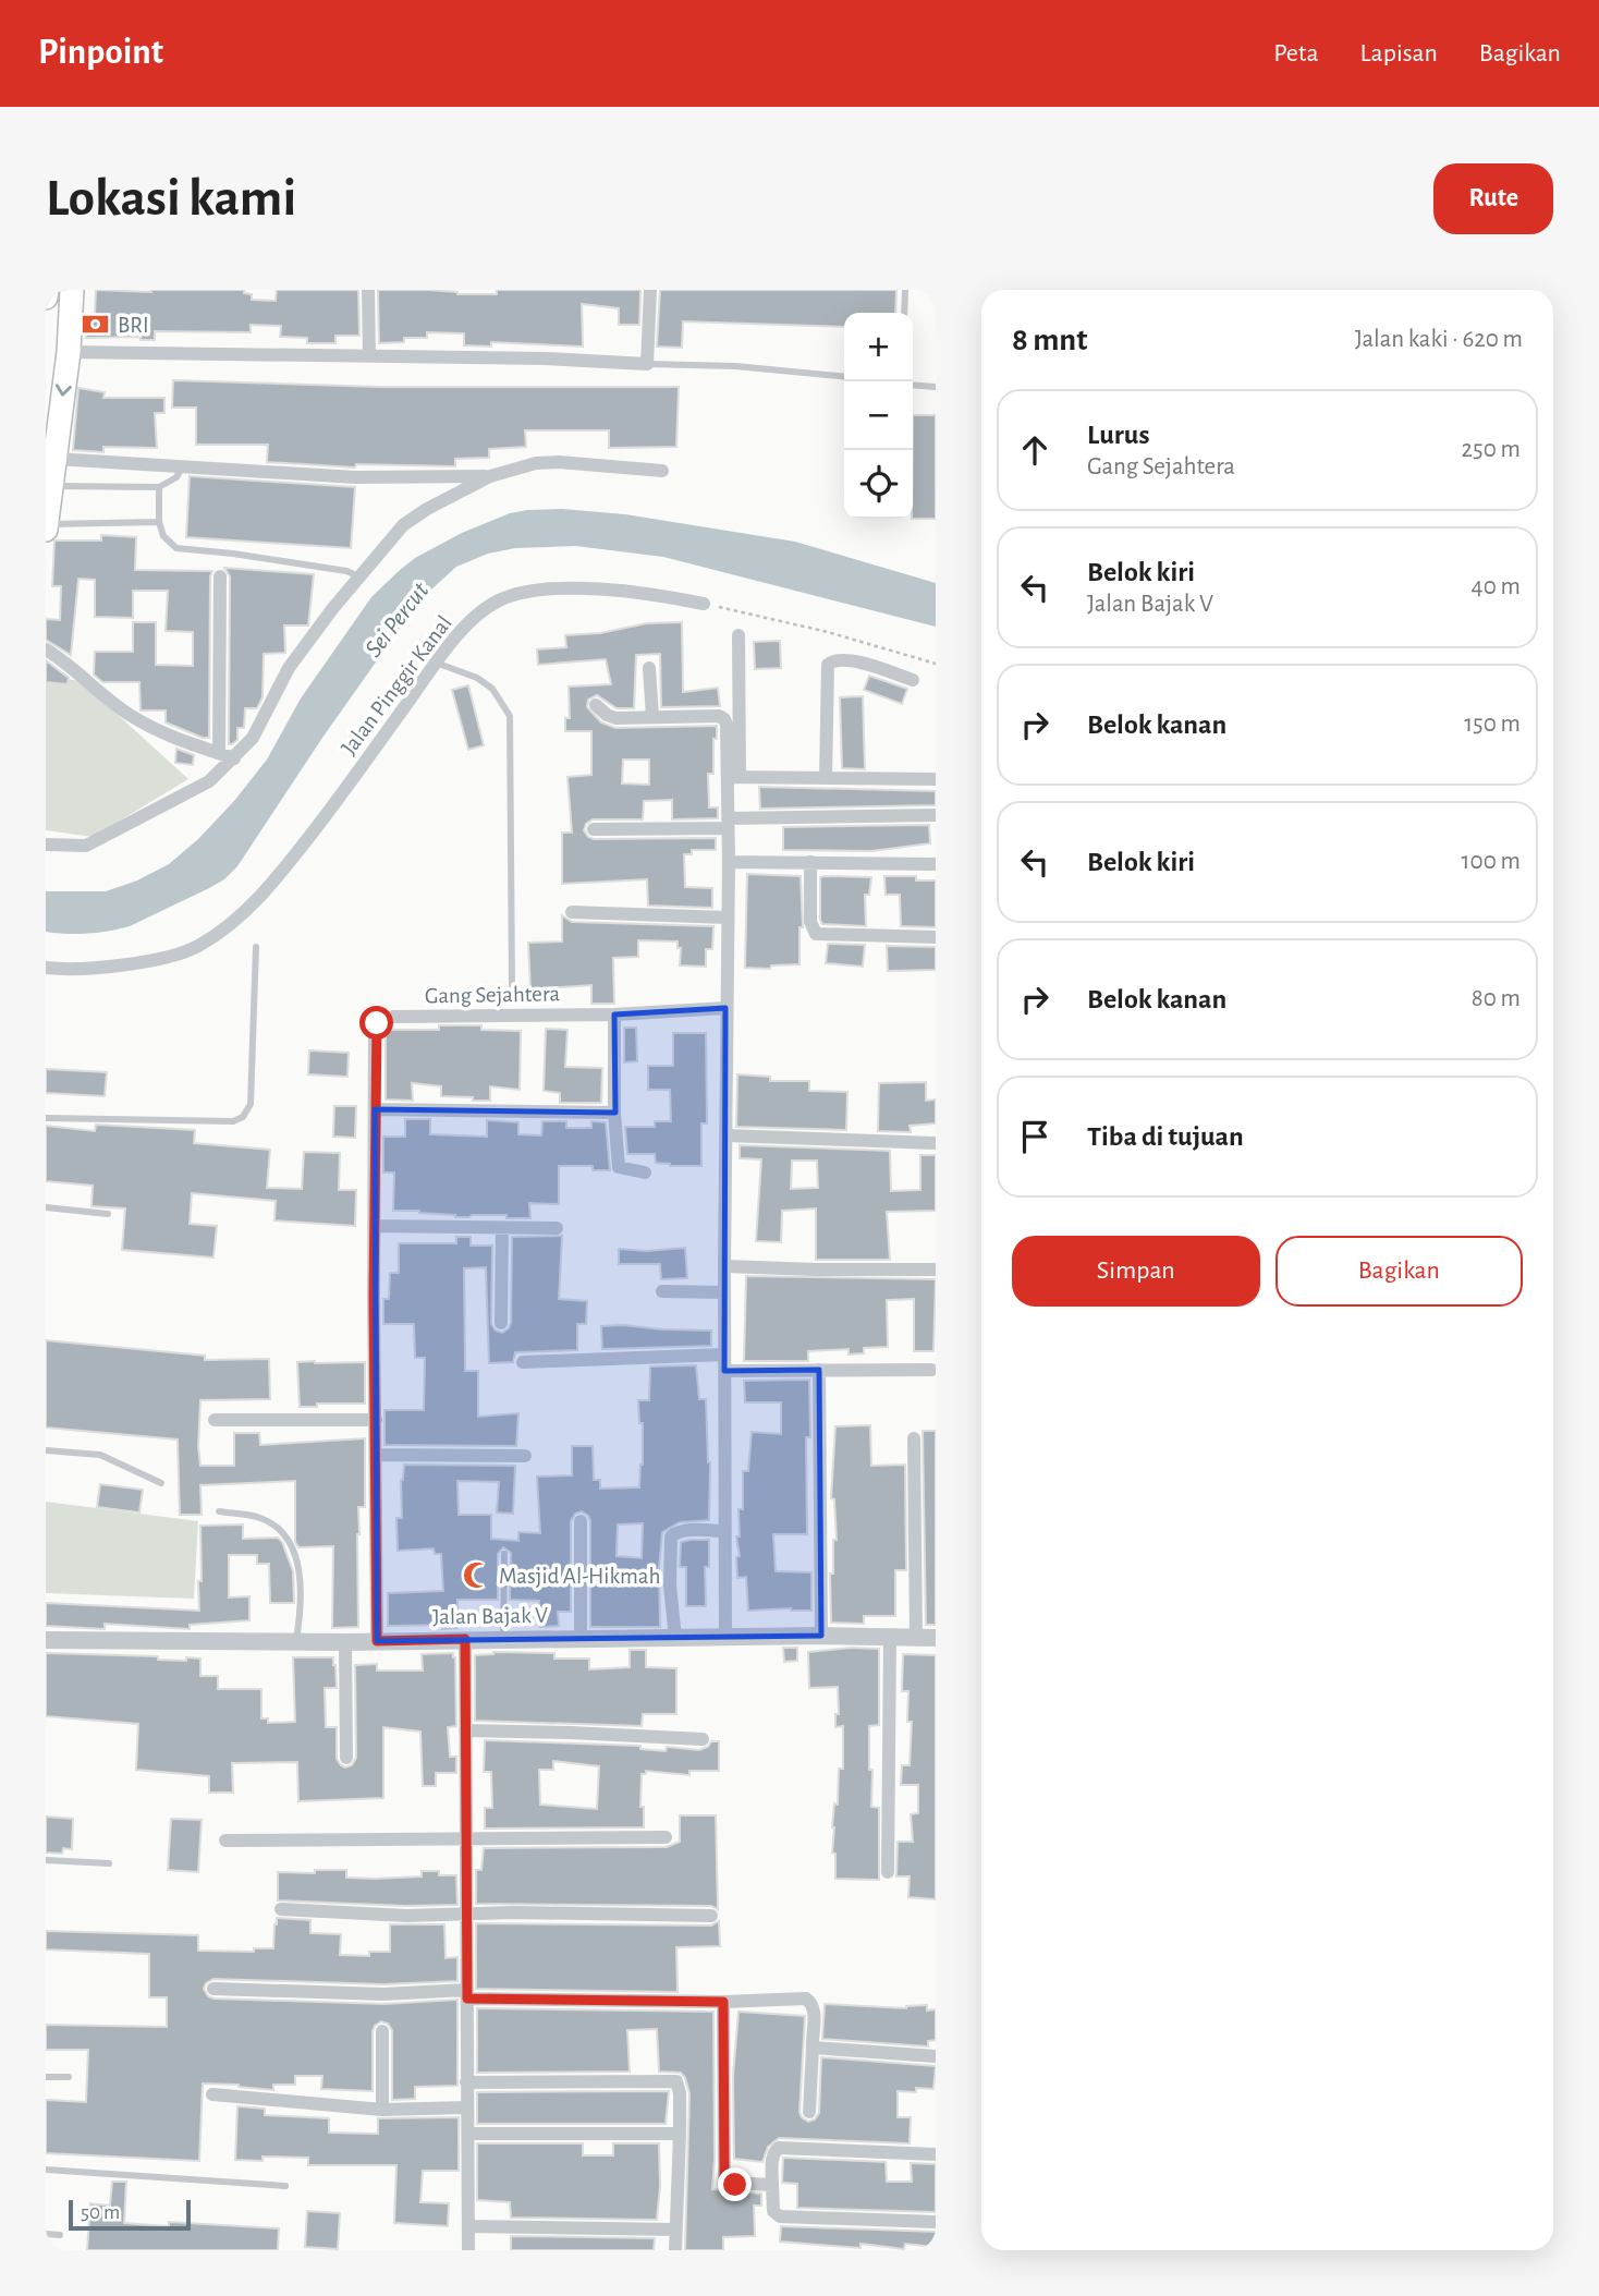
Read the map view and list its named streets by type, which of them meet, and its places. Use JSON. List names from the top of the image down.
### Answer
{
  "streets": {
    "street": ["Jalan Pinggir Kanal", "Gang Sejahtera", "Jalan Bajak V"]
  },
  "crossings": [
    ["Gang Sejahtera", "Jalan Bajak V"]
  ],
  "water": ["Sei Percut"],
  "places": {
    "bank": ["BRI"],
    "mosque": ["Masjid Al-Hikmah"]
  },
  "scale_bar": "50 m",
  "page": {
    "header": "Pinpoint",
    "nav": ["Peta", "Lapisan", "Bagikan"],
    "buttons": [
      "Rute",
      ["Simpan", "Bagikan"]
    ],
    "title": "Lokasi kami",
    "heading": ["8 mnt", "Jalan kaki · 620 m"],
    "map_buttons": ["+", "−"],
    "list": [
      ["Lurus", "Gang Sejahtera", "250 m"],
      ["Belok kiri", "Jalan Bajak V", "40 m"],
      ["Belok kanan", "150 m"],
      ["Belok kiri", "100 m"],
      ["Belok kanan", "80 m"],
      "Tiba di tujuan"
    ],
    "scale": "50 m"
  }
}
